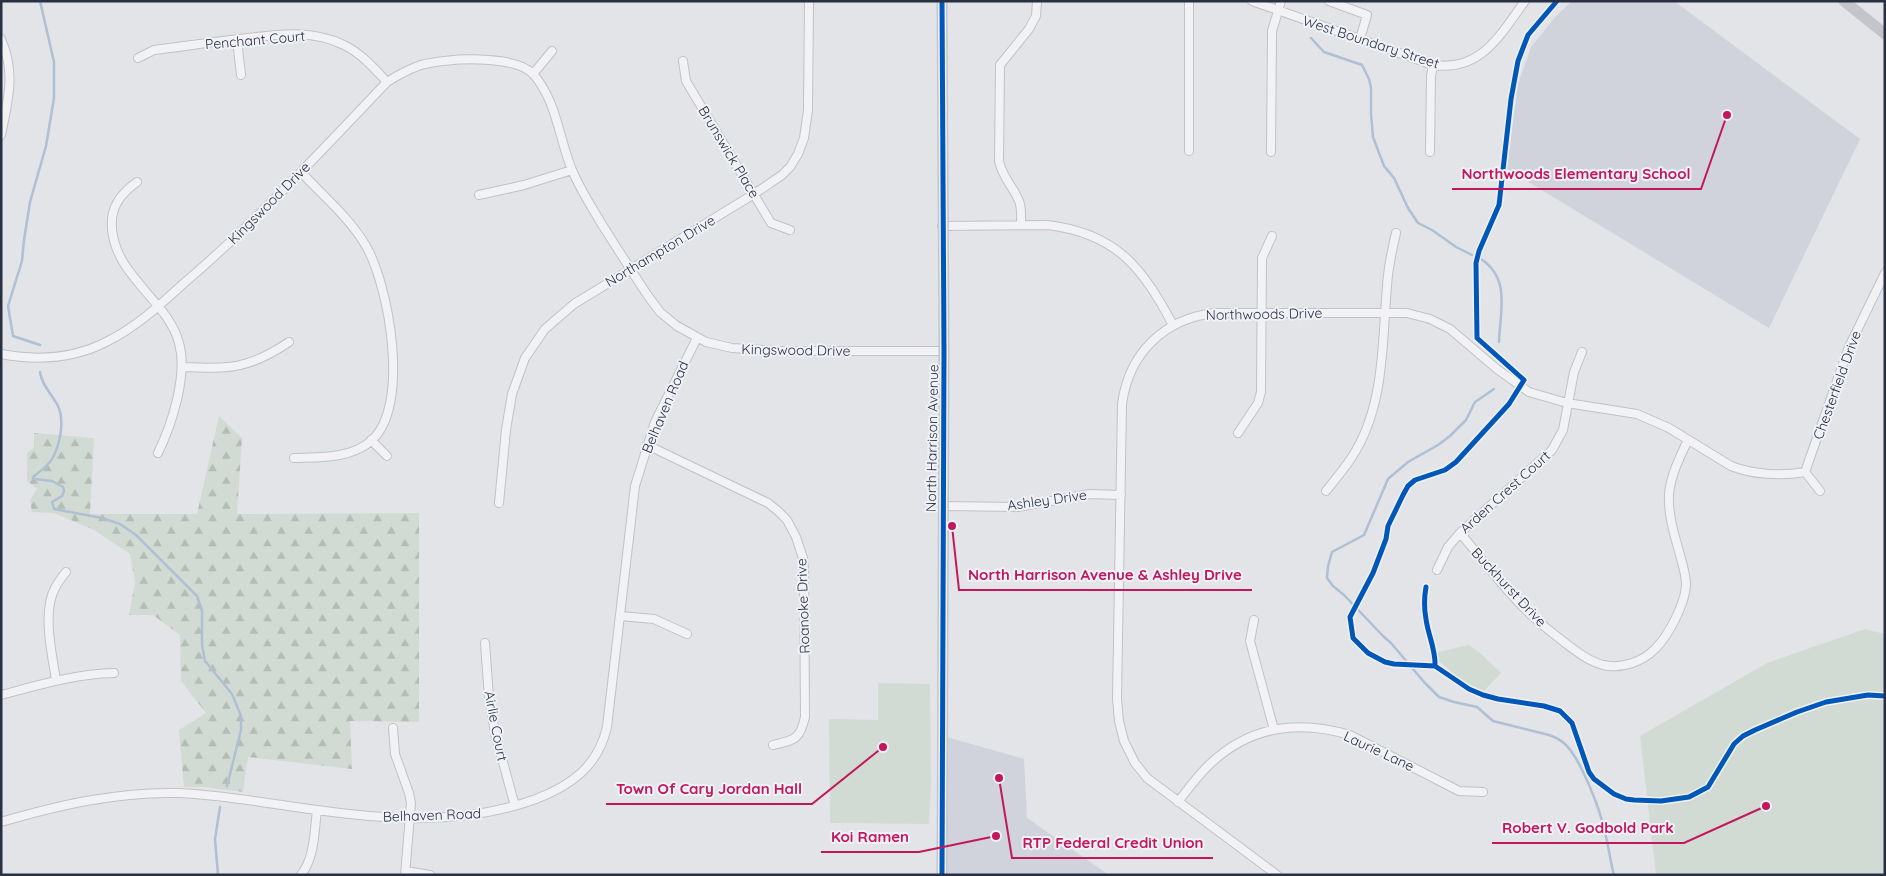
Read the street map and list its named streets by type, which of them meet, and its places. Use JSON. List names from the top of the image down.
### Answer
{
  "streets": {
    "main road": ["North Harrison Avenue"],
    "street": [
      "Penchant Court",
      "West Boundary Street",
      "Brunswick Place",
      "Kingswood Drive",
      "Northampton Drive",
      "Northwoods Drive",
      "Chesterfield Drive",
      "Belhaven Road",
      "Arden Crest Court",
      "Ashley Drive",
      "Buckhurst Drive",
      "Roanoke Drive",
      "Airlie Court",
      "Laurie Lane"
    ]
  },
  "crossings": [
    ["Penchant Court", "Kingswood Drive"],
    ["Brunswick Place", "Northampton Drive"],
    ["Kingswood Drive", "Northampton Drive"],
    ["Kingswood Drive", "Belhaven Road"],
    ["Kingswood Drive", "North Harrison Avenue"],
    ["Northwoods Drive", "Chesterfield Drive"],
    ["Northwoods Drive", "Arden Crest Court"],
    ["Northwoods Drive", "Ashley Drive"],
    ["Northwoods Drive", "Buckhurst Drive"],
    ["Northwoods Drive", "Laurie Lane"],
    ["Belhaven Road", "Roanoke Drive"],
    ["Belhaven Road", "Airlie Court"],
    ["North Harrison Avenue", "Ashley Drive"],
    ["Arden Crest Court", "Buckhurst Drive"]
  ],
  "places": [
    "Northwoods Elementary School",
    "North Harrison Avenue & Ashley Drive",
    "Town Of Cary Jordan Hall",
    "RTP Federal Credit Union",
    "Robert V. Godbold Park",
    "Koi Ramen"
  ]
}
